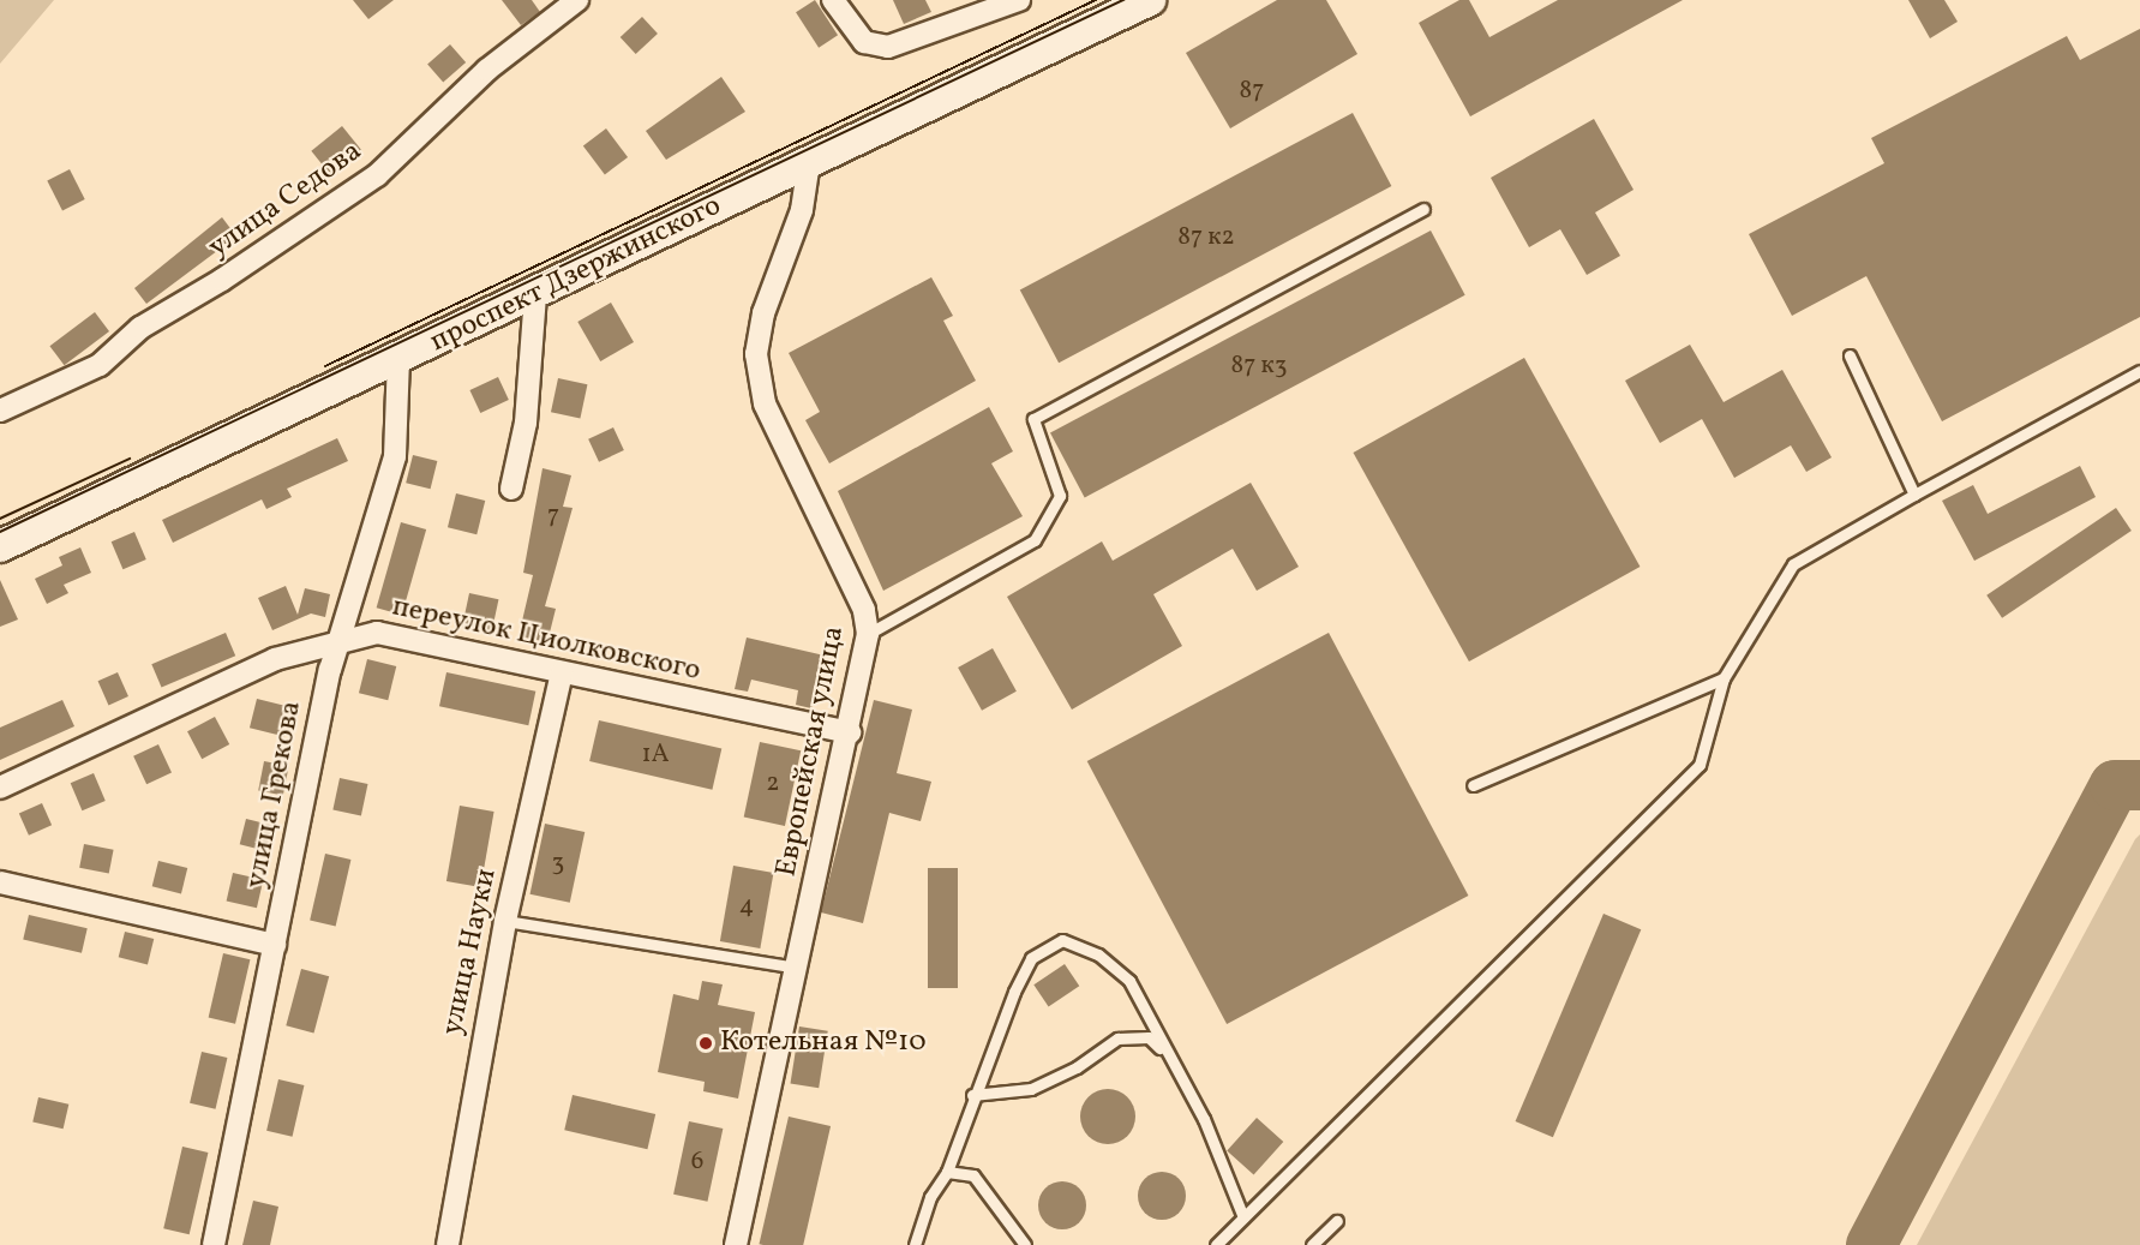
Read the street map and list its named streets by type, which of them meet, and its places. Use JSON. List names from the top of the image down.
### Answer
{
  "streets": {
    "main road": ["проспект Дзержинского"],
    "street": [
      "улица Седова",
      "переулок Циолковского",
      "Европейская улица",
      "улица Грекова",
      "улица Науки"
    ]
  },
  "crossings": [
    ["проспект Дзержинского", "Европейская улица"],
    ["проспект Дзержинского", "улица Грекова"],
    ["переулок Циолковского", "Европейская улица"],
    ["переулок Циолковского", "улица Грекова"],
    ["переулок Циолковского", "улица Науки"]
  ],
  "places": ["Котельная №10"],
  "house_numbers": [
    "87",
    "87 к2",
    "87 к3",
    "7",
    "1А",
    "2",
    "3",
    "4",
    "6"
  ]
}
